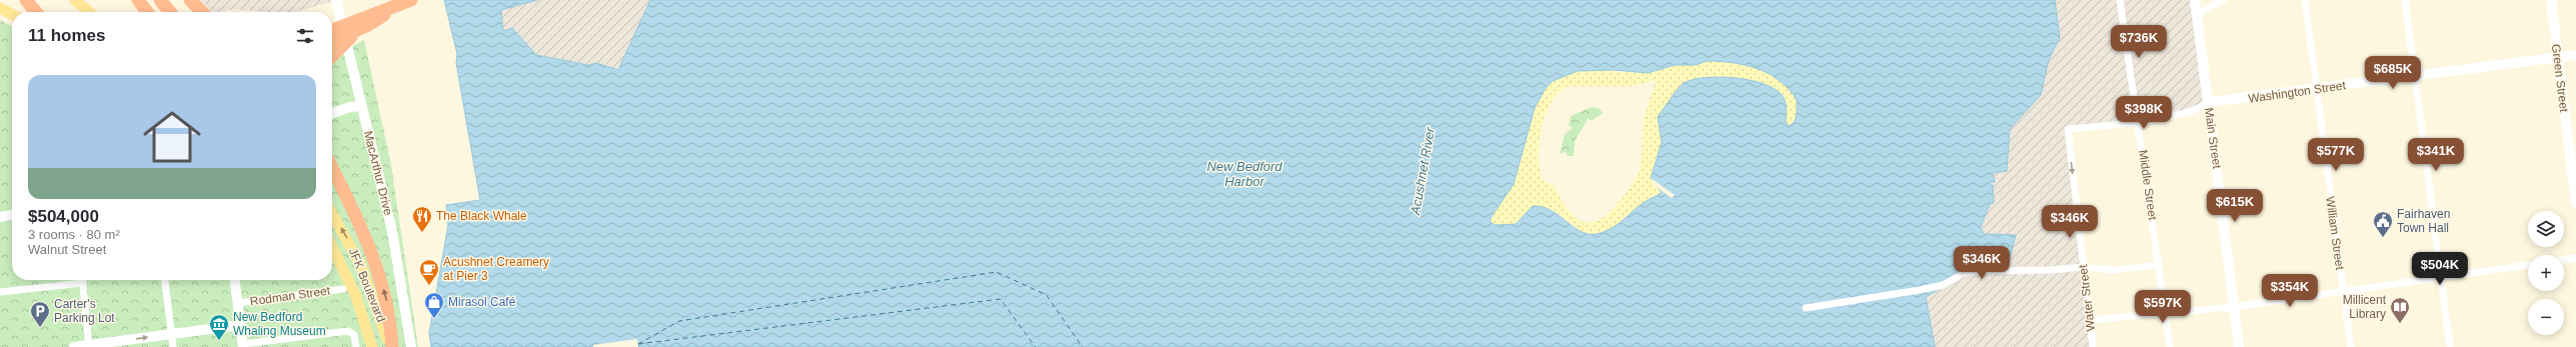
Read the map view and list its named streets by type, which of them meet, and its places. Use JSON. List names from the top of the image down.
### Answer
{
  "streets": {
    "main road": ["JFK Boulevard"],
    "street": [
      "Green Street",
      "Washington Street",
      "Main Street",
      "MacArthur Drive",
      "Middle Street",
      "William Street",
      "Rodman Street",
      "Water Street"
    ]
  },
  "crossings": [
    ["Green Street", "Washington Street"],
    ["Washington Street", "Main Street"],
    ["Washington Street", "Middle Street"],
    ["Washington Street", "William Street"],
    ["Washington Street", "Water Street"]
  ],
  "one_way": ["Water Street"],
  "water": ["New Bedford Harbor", "Acushnet River"],
  "places": {
    "restaurant": ["The Black Whale"],
    "public building": ["Fairhaven Town Hall"],
    "cafe": ["Acushnet Creamery at Pier 3"],
    "shop": ["Mirasol Café"],
    "library": ["Millicent Library"],
    "parking": ["Carter's Parking Lot"],
    "museum": ["New Bedford Whaling Museum"]
  },
  "page": {
    "heading": "11 homes",
    "price": [
      "$736K",
      "$685K",
      "$398K",
      "$577K",
      "$341K",
      "$615K",
      "$346K",
      "$346K",
      "$504K",
      "$354K",
      "$597K"
    ],
    "list": [
      {
        "name": "$504,000",
        "note": "3 rooms · 80 m² · Walnut Street"
      }
    ],
    "map_buttons": ["+", "−"]
  }
}
